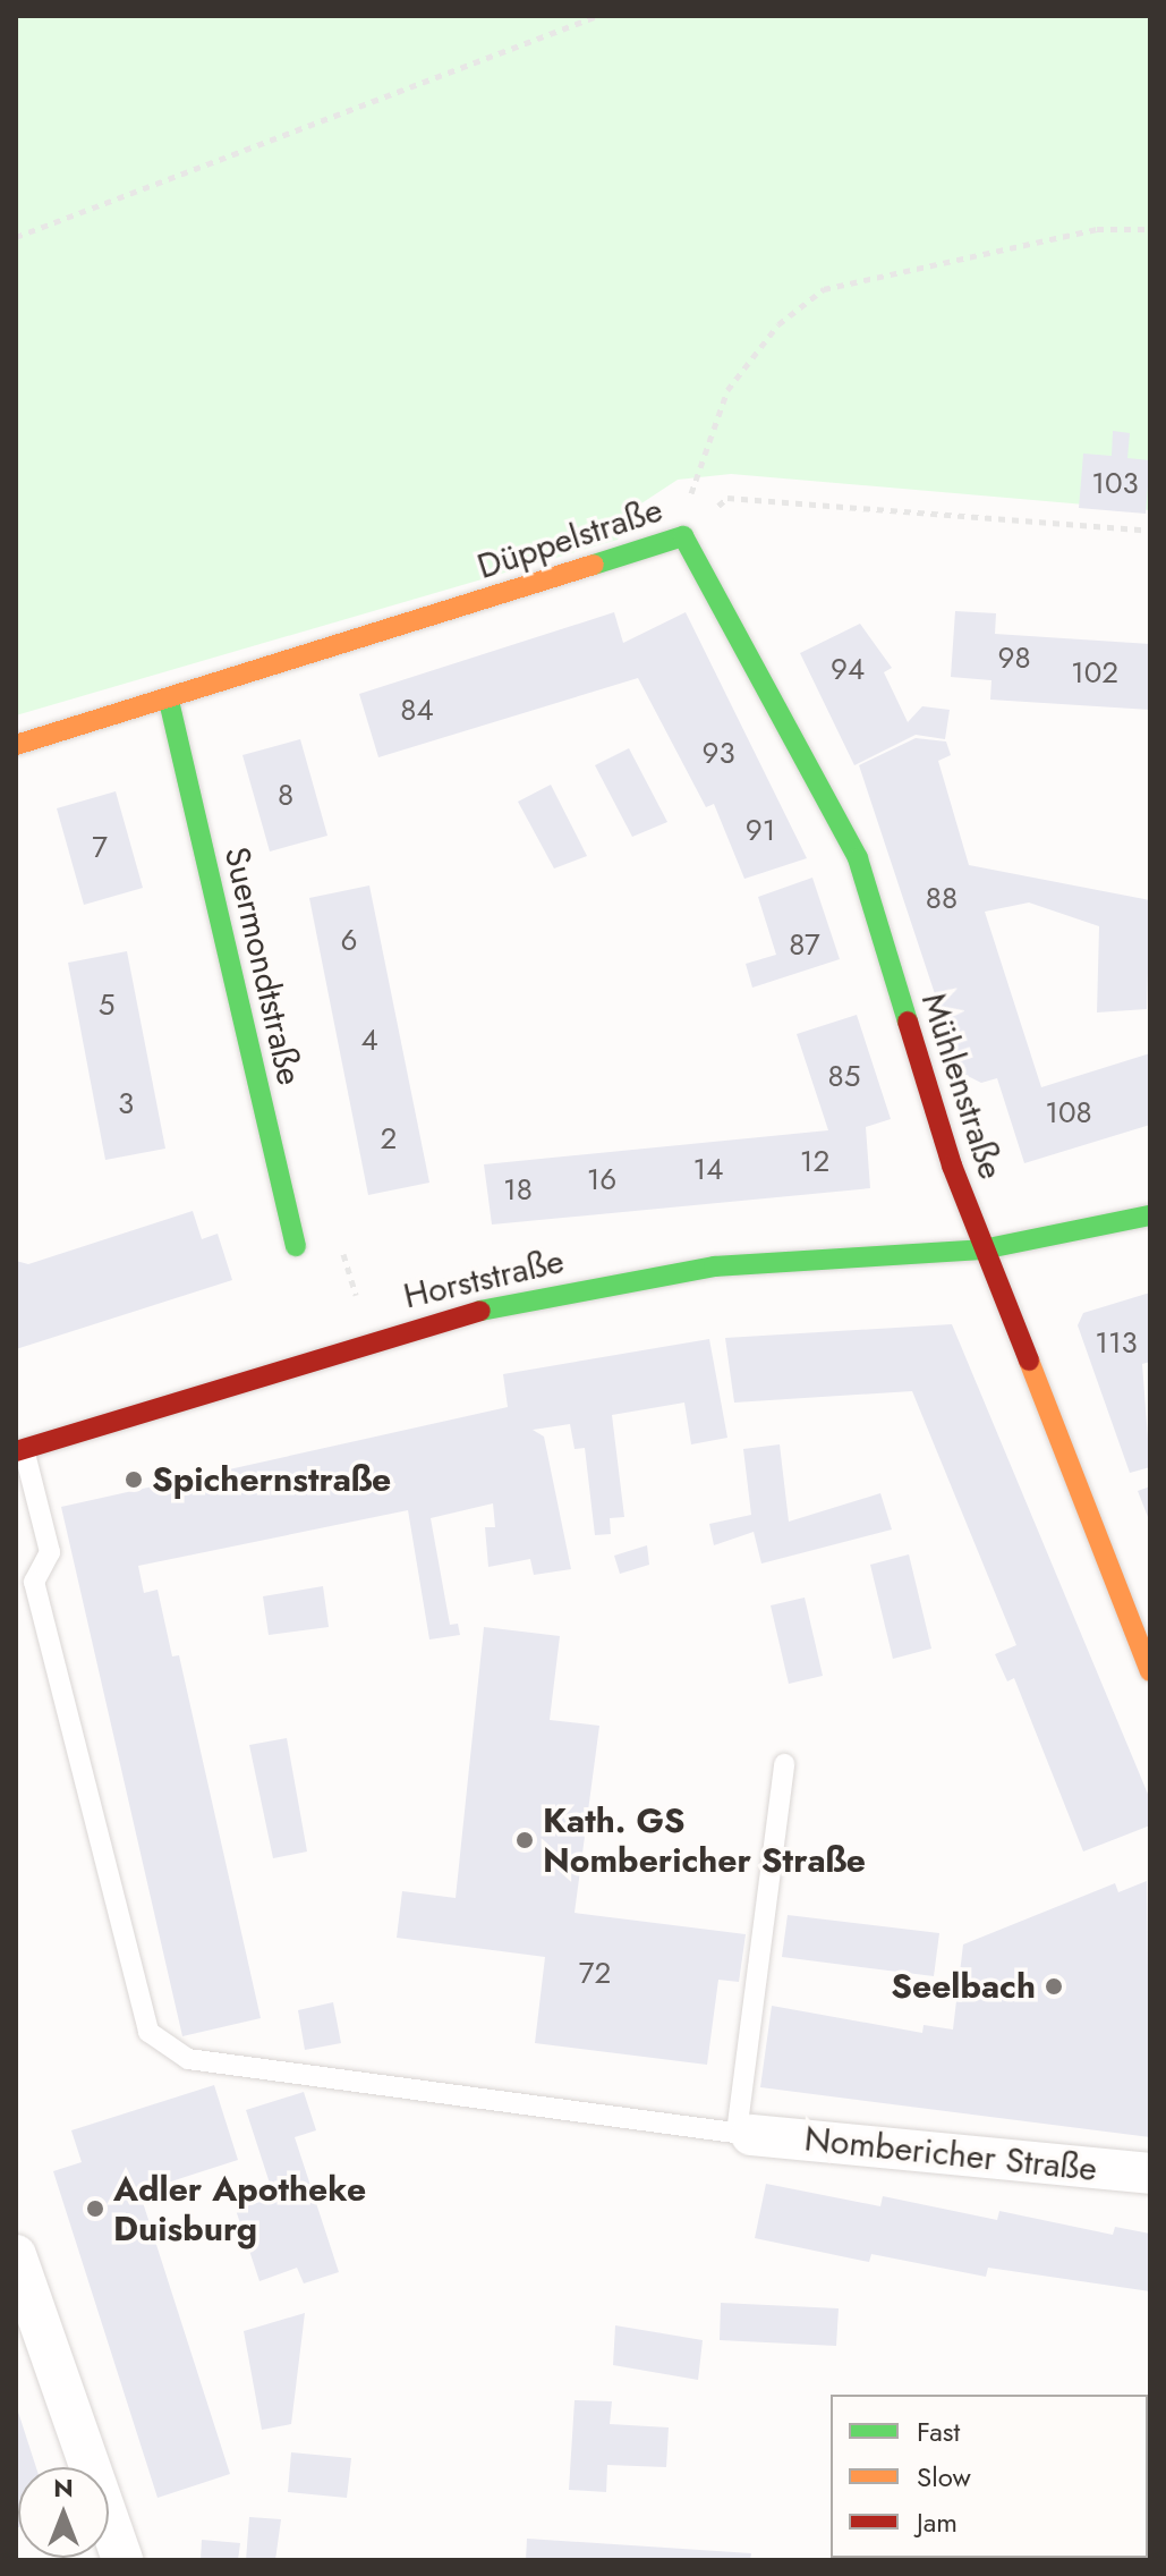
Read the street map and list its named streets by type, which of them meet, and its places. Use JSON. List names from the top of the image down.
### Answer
{
  "streets": {
    "street": [
      "Düppelstraße",
      "Suermondtstraße",
      "Mühlenstraße",
      "Horststraße",
      "Nombericher Straße"
    ]
  },
  "crossings": [
    ["Düppelstraße", "Suermondtstraße"],
    ["Düppelstraße", "Mühlenstraße"],
    ["Mühlenstraße", "Horststraße"]
  ],
  "places": [
    "Spichernstraße",
    "Kath. GS Nombericher Straße",
    "Seelbach",
    "Adler Apotheke Duisburg"
  ],
  "house_numbers": [
    "103",
    "98",
    "94",
    "102",
    "84",
    "93",
    "8",
    "91",
    "7",
    "88",
    "6",
    "87",
    "5",
    "4",
    "85",
    "3",
    "108",
    "2",
    "12",
    "14",
    "16",
    "18",
    "113",
    "72"
  ],
  "legend": ["Fast", "Slow", "Jam"],
  "north": "top"
}
